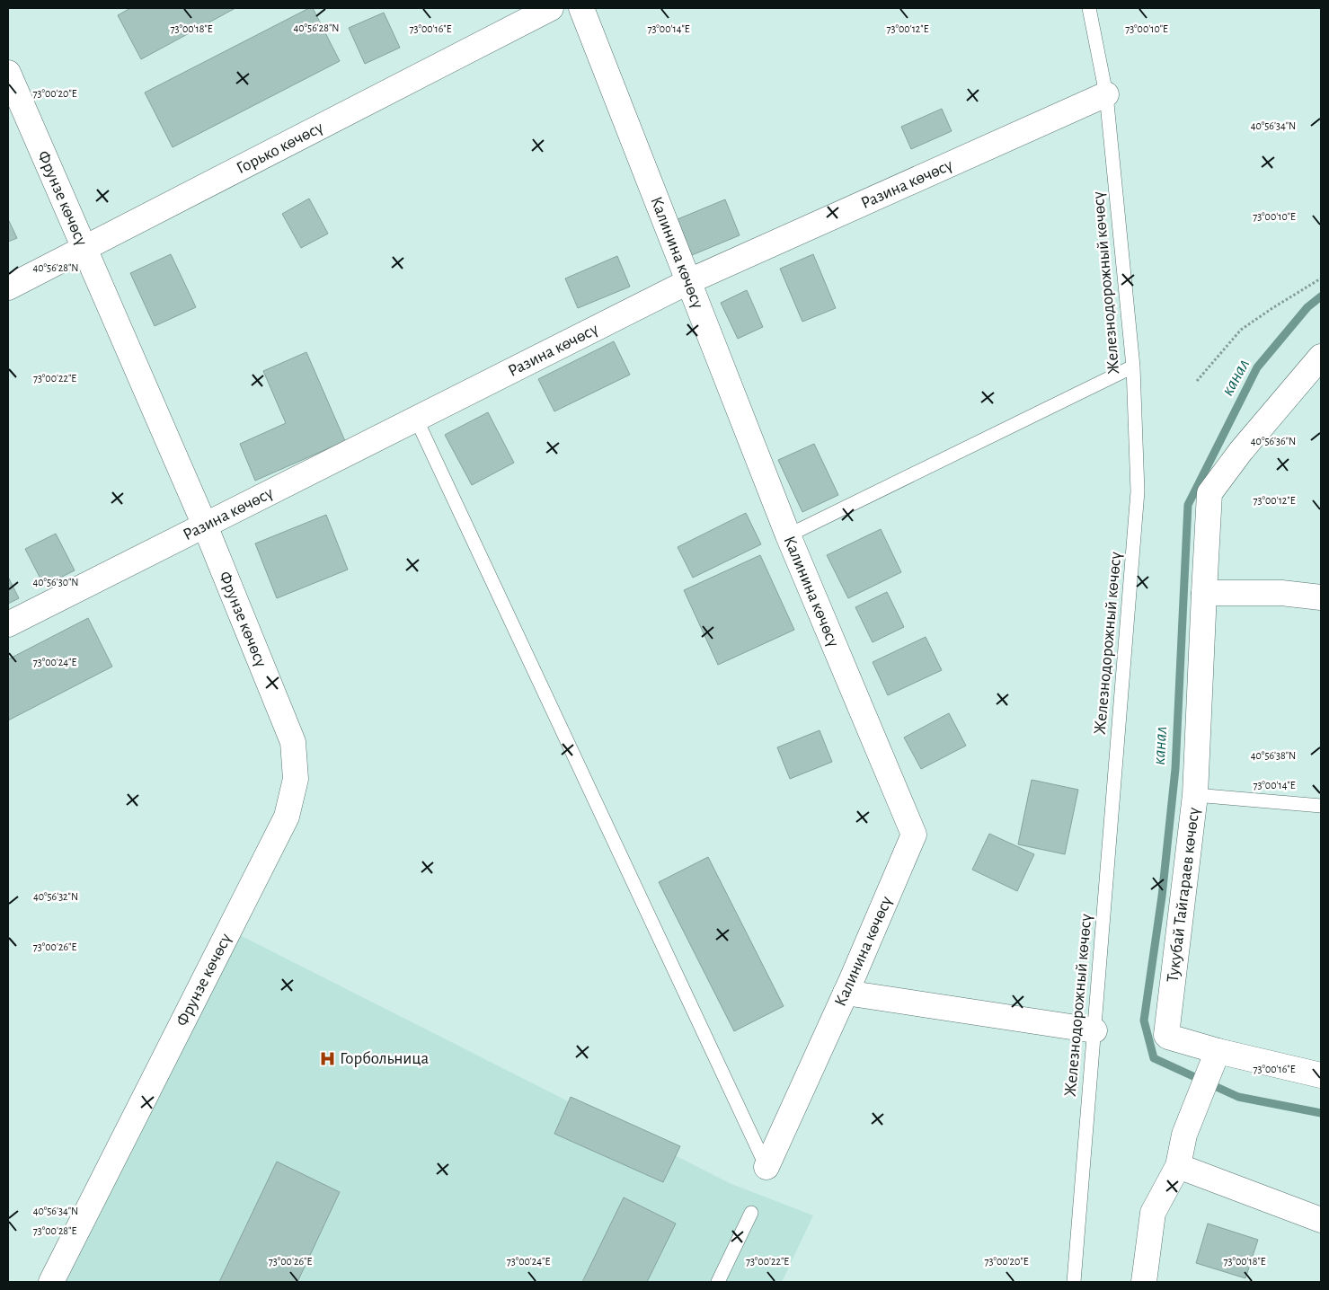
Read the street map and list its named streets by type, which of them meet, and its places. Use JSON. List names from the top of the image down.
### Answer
{
  "streets": {
    "street": [
      "Горько көчөсү",
      "Разина көчөсү",
      "Фрунзе көчөсү",
      "Калинина көчөсү",
      "Тукубай Тайгараев көчөсү"
    ],
    "lane": ["Железнодорожный көчөсү"]
  },
  "crossings": [
    ["Горько көчөсү", "Фрунзе көчөсү"],
    ["Разина көчөсү", "Фрунзе көчөсү"],
    ["Разина көчөсү", "Калинина көчөсү"],
    ["Разина көчөсү", "Железнодорожный көчөсү"]
  ],
  "water": ["канал"],
  "places": {
    "hospital": ["Горбольница"]
  },
  "coordinates": [
    "40°56'28\"N",
    "73°00'16\"E",
    "73°00'18\"E",
    "73°00'14\"E",
    "73°00'12\"E",
    "73°00'10\"E",
    "73°00'20\"E",
    "40°56'34\"N",
    "73°00'22\"E",
    "40°56'36\"N",
    "40°56'30\"N",
    "73°00'24\"E",
    "40°56'38\"N",
    "40°56'32\"N",
    "73°00'26\"E",
    "73°00'28\"E"
  ]
}
